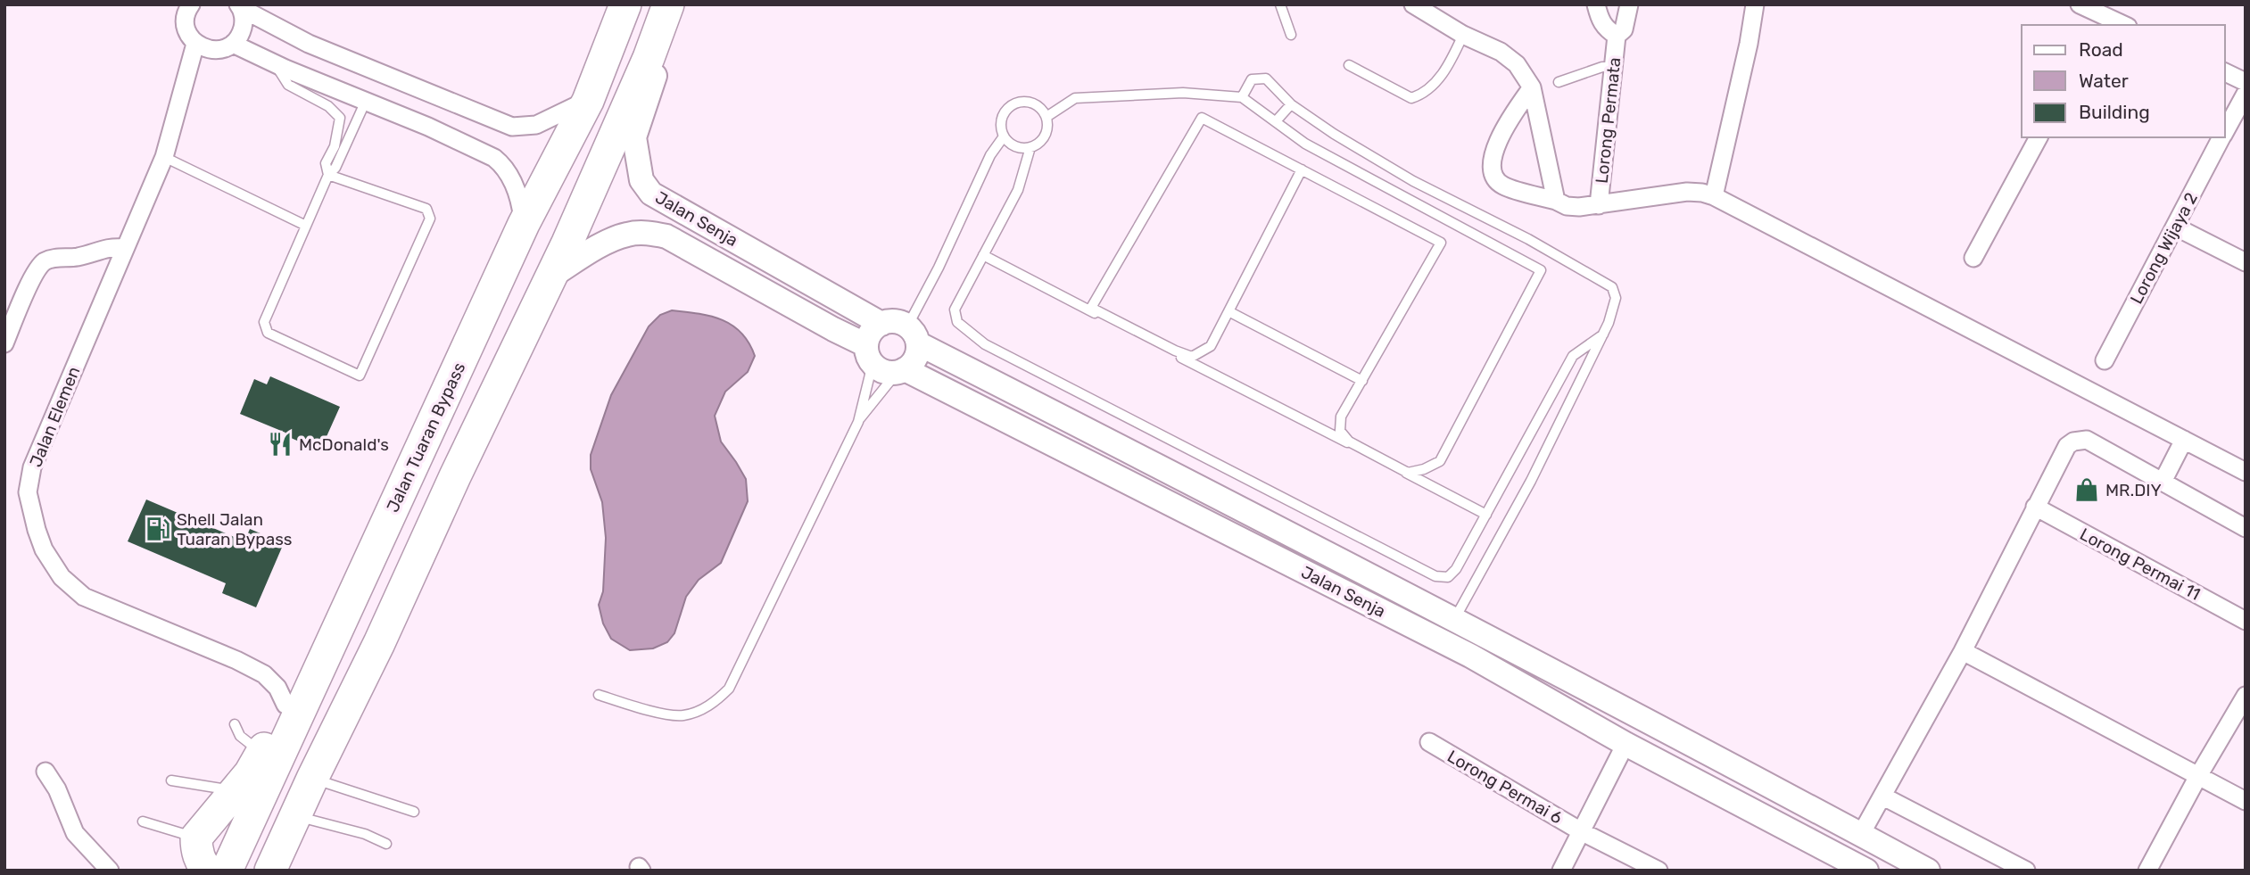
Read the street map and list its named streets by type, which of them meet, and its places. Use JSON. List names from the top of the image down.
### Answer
{
  "streets": {
    "highway": ["Jalan Tuaran Bypass"],
    "main road": ["Jalan Senja"],
    "street": [
      "Lorong Permata",
      "Lorong Wijaya 2",
      "Jalan Elemen",
      "Lorong Permai 11",
      "Lorong Permai 6"
    ]
  },
  "places": {
    "restaurant": ["McDonald's"],
    "shop": ["MR.DIY"],
    "fuel station": ["Shell Jalan Tuaran Bypass"]
  },
  "legend": ["Road", "Water", "Building"]
}
